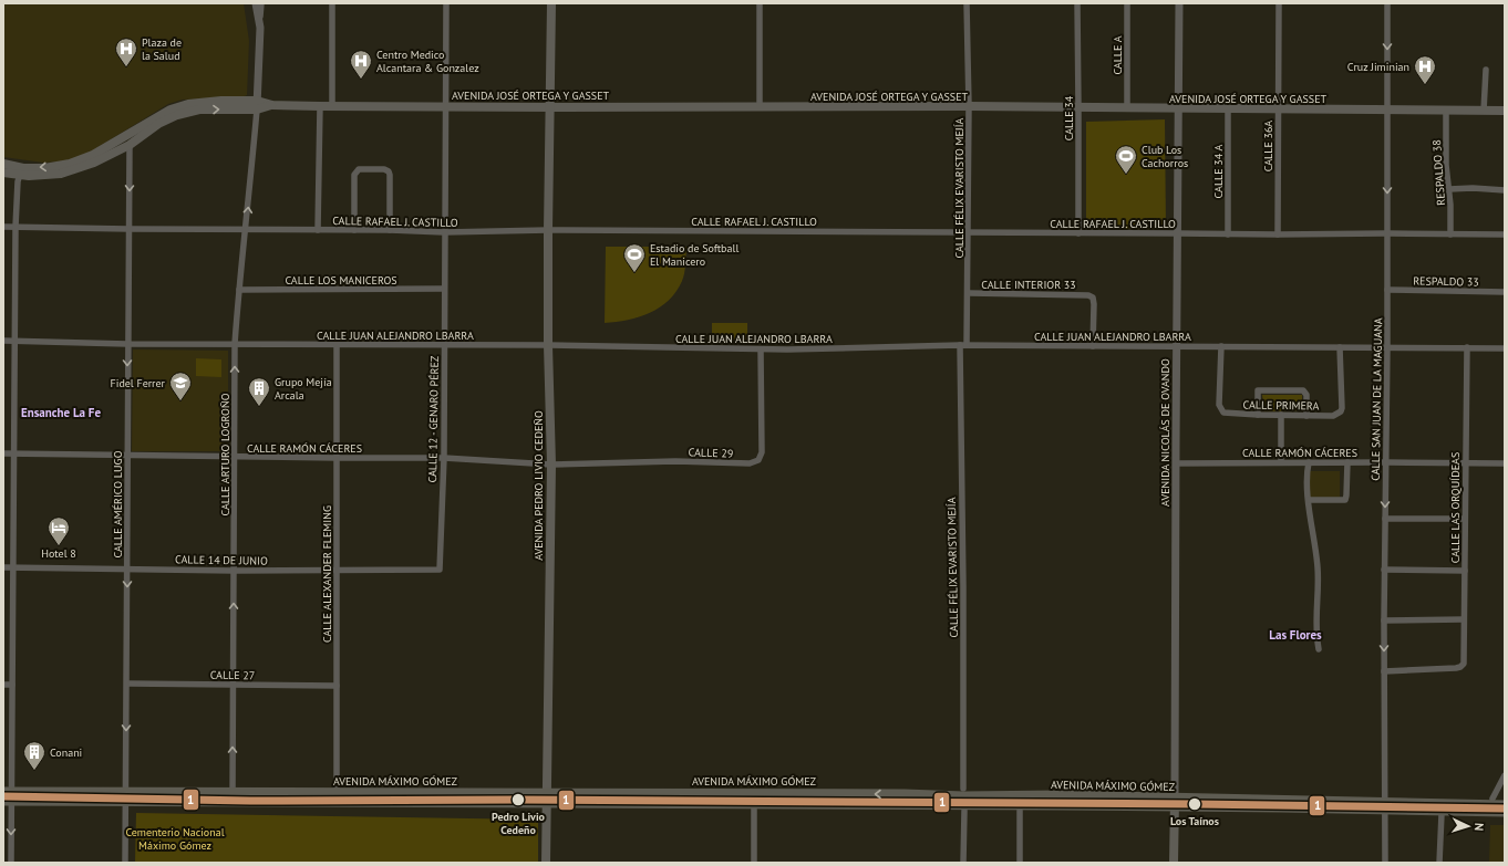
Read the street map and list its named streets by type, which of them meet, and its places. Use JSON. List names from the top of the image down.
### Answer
{
  "streets": {
    "main road": [
      "AVENIDA JOSÉ ORTEGA Y GASSET",
      "AVENIDA NICOLÁS DE OVANDO",
      "AVENIDA PEDRO LIVIO CEDEÑO",
      "AVENIDA MÁXIMO GÓMEZ"
    ],
    "street": [
      "CALLE A",
      "CALLE 34",
      "CALLE 36A",
      "CALLE 34 A",
      "RESPALDO 38",
      "CALLE FÉLIX EVARISTO MEJÍA",
      "CALLE RAFAEL J. CASTILLO",
      "CALLE LOS MANICEROS",
      "RESPALDO 33",
      "CALLE INTERIOR 33",
      "CALLE JUAN ALEJANDRO LBARRA",
      "CALLE SAN JUAN DE LA MAGUANA",
      "CALLE PRIMERA",
      "CALLE 12 - GENARO PÉREZ",
      "CALLE RAMÓN CÁCERES",
      "CALLE 29",
      "CALLE ARTURO LOGROÑO",
      "CALLE AMÉRICO LUGO",
      "CALLE LAS ORQUÍDEAS",
      "CALLE 14 DE JUNIO",
      "CALLE ALEXANDER FLEMING",
      "CALLE 27"
    ]
  },
  "crossings": [
    ["CALLE A", "AVENIDA JOSÉ ORTEGA Y GASSET"],
    ["AVENIDA JOSÉ ORTEGA Y GASSET", "CALLE 34"],
    ["AVENIDA JOSÉ ORTEGA Y GASSET", "CALLE 36A"],
    ["AVENIDA JOSÉ ORTEGA Y GASSET", "CALLE 34 A"],
    ["AVENIDA JOSÉ ORTEGA Y GASSET", "RESPALDO 38"],
    ["AVENIDA JOSÉ ORTEGA Y GASSET", "CALLE FÉLIX EVARISTO MEJÍA"],
    ["AVENIDA JOSÉ ORTEGA Y GASSET", "CALLE SAN JUAN DE LA MAGUANA"],
    ["AVENIDA JOSÉ ORTEGA Y GASSET", "CALLE 12 - GENARO PÉREZ"],
    ["AVENIDA JOSÉ ORTEGA Y GASSET", "AVENIDA NICOLÁS DE OVANDO"],
    ["AVENIDA JOSÉ ORTEGA Y GASSET", "CALLE ARTURO LOGROÑO"],
    ["AVENIDA JOSÉ ORTEGA Y GASSET", "AVENIDA PEDRO LIVIO CEDEÑO"],
    ["AVENIDA JOSÉ ORTEGA Y GASSET", "CALLE AMÉRICO LUGO"],
    ["CALLE 34", "CALLE RAFAEL J. CASTILLO"],
    ["CALLE 36A", "CALLE RAFAEL J. CASTILLO"],
    ["CALLE 34 A", "CALLE RAFAEL J. CASTILLO"],
    ["RESPALDO 38", "CALLE RAFAEL J. CASTILLO"],
    ["CALLE FÉLIX EVARISTO MEJÍA", "CALLE RAFAEL J. CASTILLO"],
    ["CALLE FÉLIX EVARISTO MEJÍA", "CALLE INTERIOR 33"],
    ["CALLE FÉLIX EVARISTO MEJÍA", "CALLE JUAN ALEJANDRO LBARRA"],
    ["CALLE RAFAEL J. CASTILLO", "CALLE SAN JUAN DE LA MAGUANA"],
    ["CALLE RAFAEL J. CASTILLO", "CALLE 12 - GENARO PÉREZ"],
    ["CALLE RAFAEL J. CASTILLO", "AVENIDA NICOLÁS DE OVANDO"],
    ["CALLE RAFAEL J. CASTILLO", "CALLE ARTURO LOGROÑO"],
    ["CALLE RAFAEL J. CASTILLO", "AVENIDA PEDRO LIVIO CEDEÑO"],
    ["CALLE RAFAEL J. CASTILLO", "CALLE AMÉRICO LUGO"],
    ["CALLE LOS MANICEROS", "CALLE 12 - GENARO PÉREZ"],
    ["CALLE LOS MANICEROS", "CALLE ARTURO LOGROÑO"],
    ["RESPALDO 33", "CALLE SAN JUAN DE LA MAGUANA"],
    ["CALLE INTERIOR 33", "CALLE JUAN ALEJANDRO LBARRA"],
    ["CALLE JUAN ALEJANDRO LBARRA", "CALLE SAN JUAN DE LA MAGUANA"],
    ["CALLE JUAN ALEJANDRO LBARRA", "CALLE PRIMERA"],
    ["CALLE JUAN ALEJANDRO LBARRA", "CALLE 12 - GENARO PÉREZ"],
    ["CALLE JUAN ALEJANDRO LBARRA", "AVENIDA NICOLÁS DE OVANDO"],
    ["CALLE JUAN ALEJANDRO LBARRA", "CALLE 29"],
    ["CALLE JUAN ALEJANDRO LBARRA", "CALLE ARTURO LOGROÑO"],
    ["CALLE JUAN ALEJANDRO LBARRA", "AVENIDA PEDRO LIVIO CEDEÑO"],
    ["CALLE JUAN ALEJANDRO LBARRA", "CALLE AMÉRICO LUGO"],
    ["CALLE JUAN ALEJANDRO LBARRA", "CALLE LAS ORQUÍDEAS"],
    ["CALLE JUAN ALEJANDRO LBARRA", "CALLE ALEXANDER FLEMING"],
    ["CALLE SAN JUAN DE LA MAGUANA", "CALLE RAMÓN CÁCERES"],
    ["CALLE SAN JUAN DE LA MAGUANA", "CALLE LAS ORQUÍDEAS"],
    ["CALLE 12 - GENARO PÉREZ", "CALLE RAMÓN CÁCERES"],
    ["CALLE 12 - GENARO PÉREZ", "CALLE 14 DE JUNIO"],
    ["AVENIDA NICOLÁS DE OVANDO", "CALLE RAMÓN CÁCERES"],
    ["CALLE RAMÓN CÁCERES", "CALLE 29"],
    ["CALLE RAMÓN CÁCERES", "CALLE ARTURO LOGROÑO"],
    ["CALLE RAMÓN CÁCERES", "AVENIDA PEDRO LIVIO CEDEÑO"],
    ["CALLE RAMÓN CÁCERES", "CALLE AMÉRICO LUGO"],
    ["CALLE RAMÓN CÁCERES", "CALLE LAS ORQUÍDEAS"],
    ["CALLE RAMÓN CÁCERES", "CALLE ALEXANDER FLEMING"],
    ["CALLE 29", "AVENIDA PEDRO LIVIO CEDEÑO"],
    ["CALLE ARTURO LOGROÑO", "CALLE 14 DE JUNIO"],
    ["CALLE ARTURO LOGROÑO", "CALLE 27"],
    ["CALLE ARTURO LOGROÑO", "AVENIDA MÁXIMO GÓMEZ"],
    ["AVENIDA PEDRO LIVIO CEDEÑO", "AVENIDA MÁXIMO GÓMEZ"],
    ["CALLE AMÉRICO LUGO", "CALLE 14 DE JUNIO"],
    ["CALLE AMÉRICO LUGO", "CALLE 27"],
    ["CALLE AMÉRICO LUGO", "AVENIDA MÁXIMO GÓMEZ"],
    ["CALLE 14 DE JUNIO", "CALLE ALEXANDER FLEMING"],
    ["CALLE ALEXANDER FLEMING", "CALLE 27"],
    ["CALLE ALEXANDER FLEMING", "AVENIDA MÁXIMO GÓMEZ"]
  ],
  "one_way": ["CALLE SAN JUAN DE LA MAGUANA", "CALLE ARTURO LOGROÑO", "CALLE AMÉRICO LUGO"],
  "districts": ["Ensanche La Fe", "Las Flores"],
  "parks": ["Cementerio Nacional Máximo Gómez"],
  "places": {
    "hospital": ["Plaza de la Salud", "Centro Medico Alcantara & Gonzalez", "Cruz Jiminian"],
    "sports": ["Club Los Cachorros", "Estadio de Softball El Manicero"],
    "school or university": ["Fidel Ferrer"],
    "building": ["Grupo Mejía Arcala", "Conani"],
    "hotel": ["Hotel 8"],
    "other": ["Pedro Livio Cedeño", "Los Taínos"]
  },
  "lines": ["transit line 1"],
  "north": "right"
}
